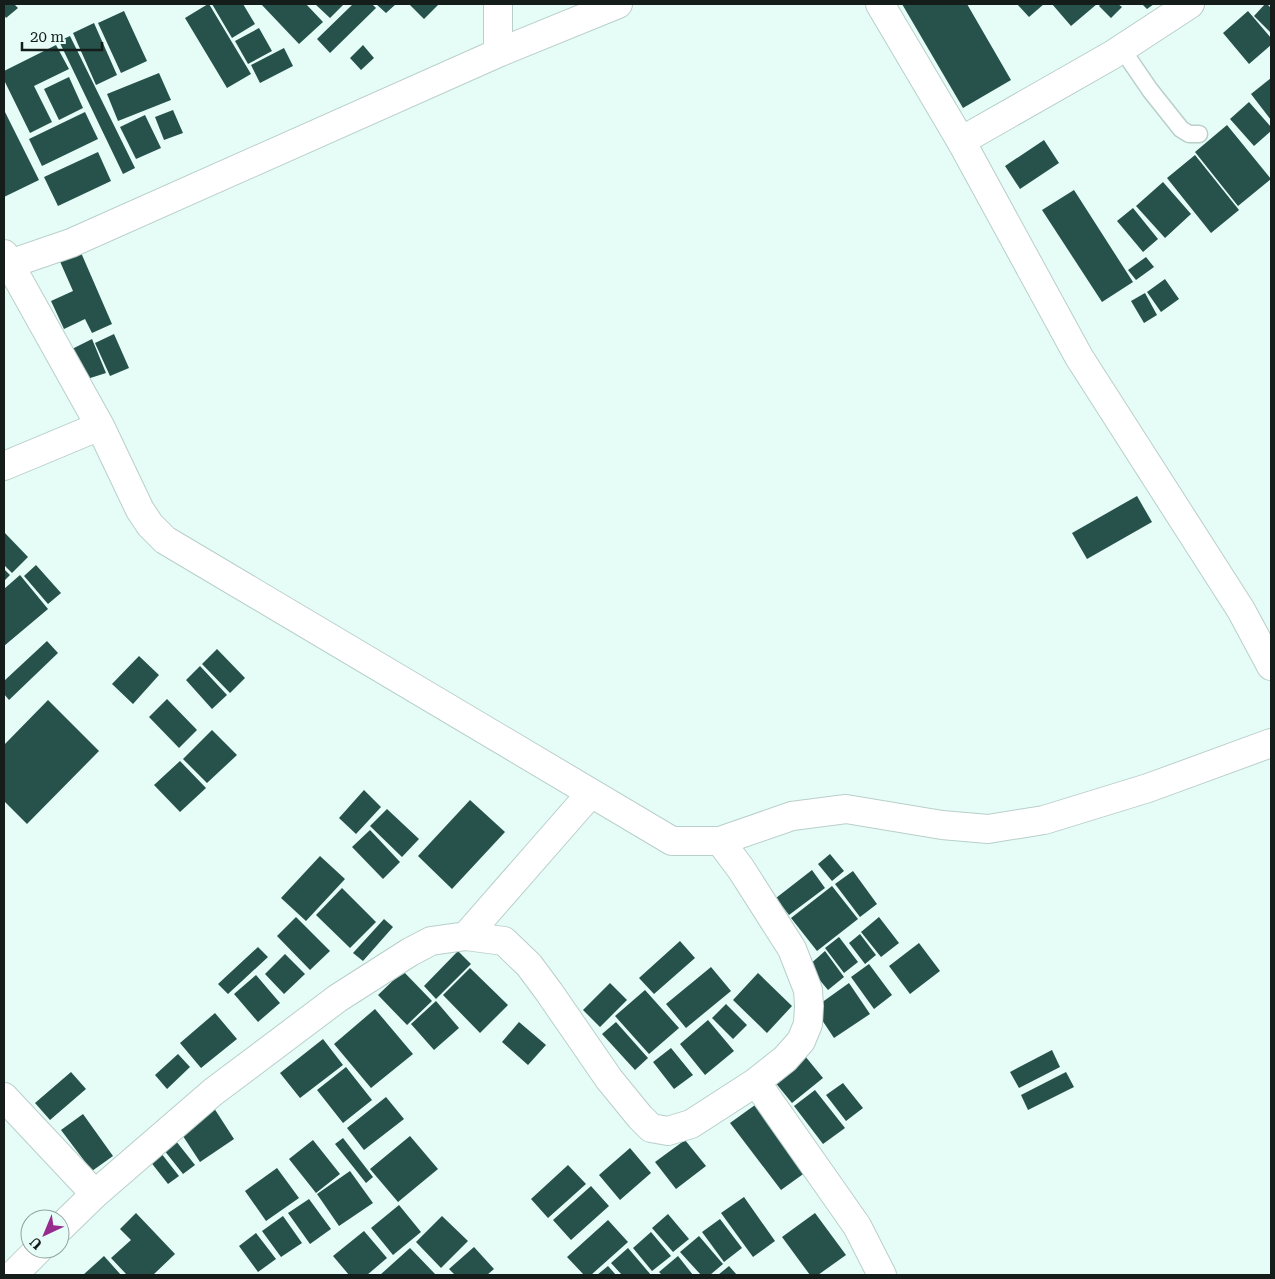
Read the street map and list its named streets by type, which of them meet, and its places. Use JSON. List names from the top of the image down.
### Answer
{
  "scale_bar": "20 m",
  "north": "bottom left"
}
